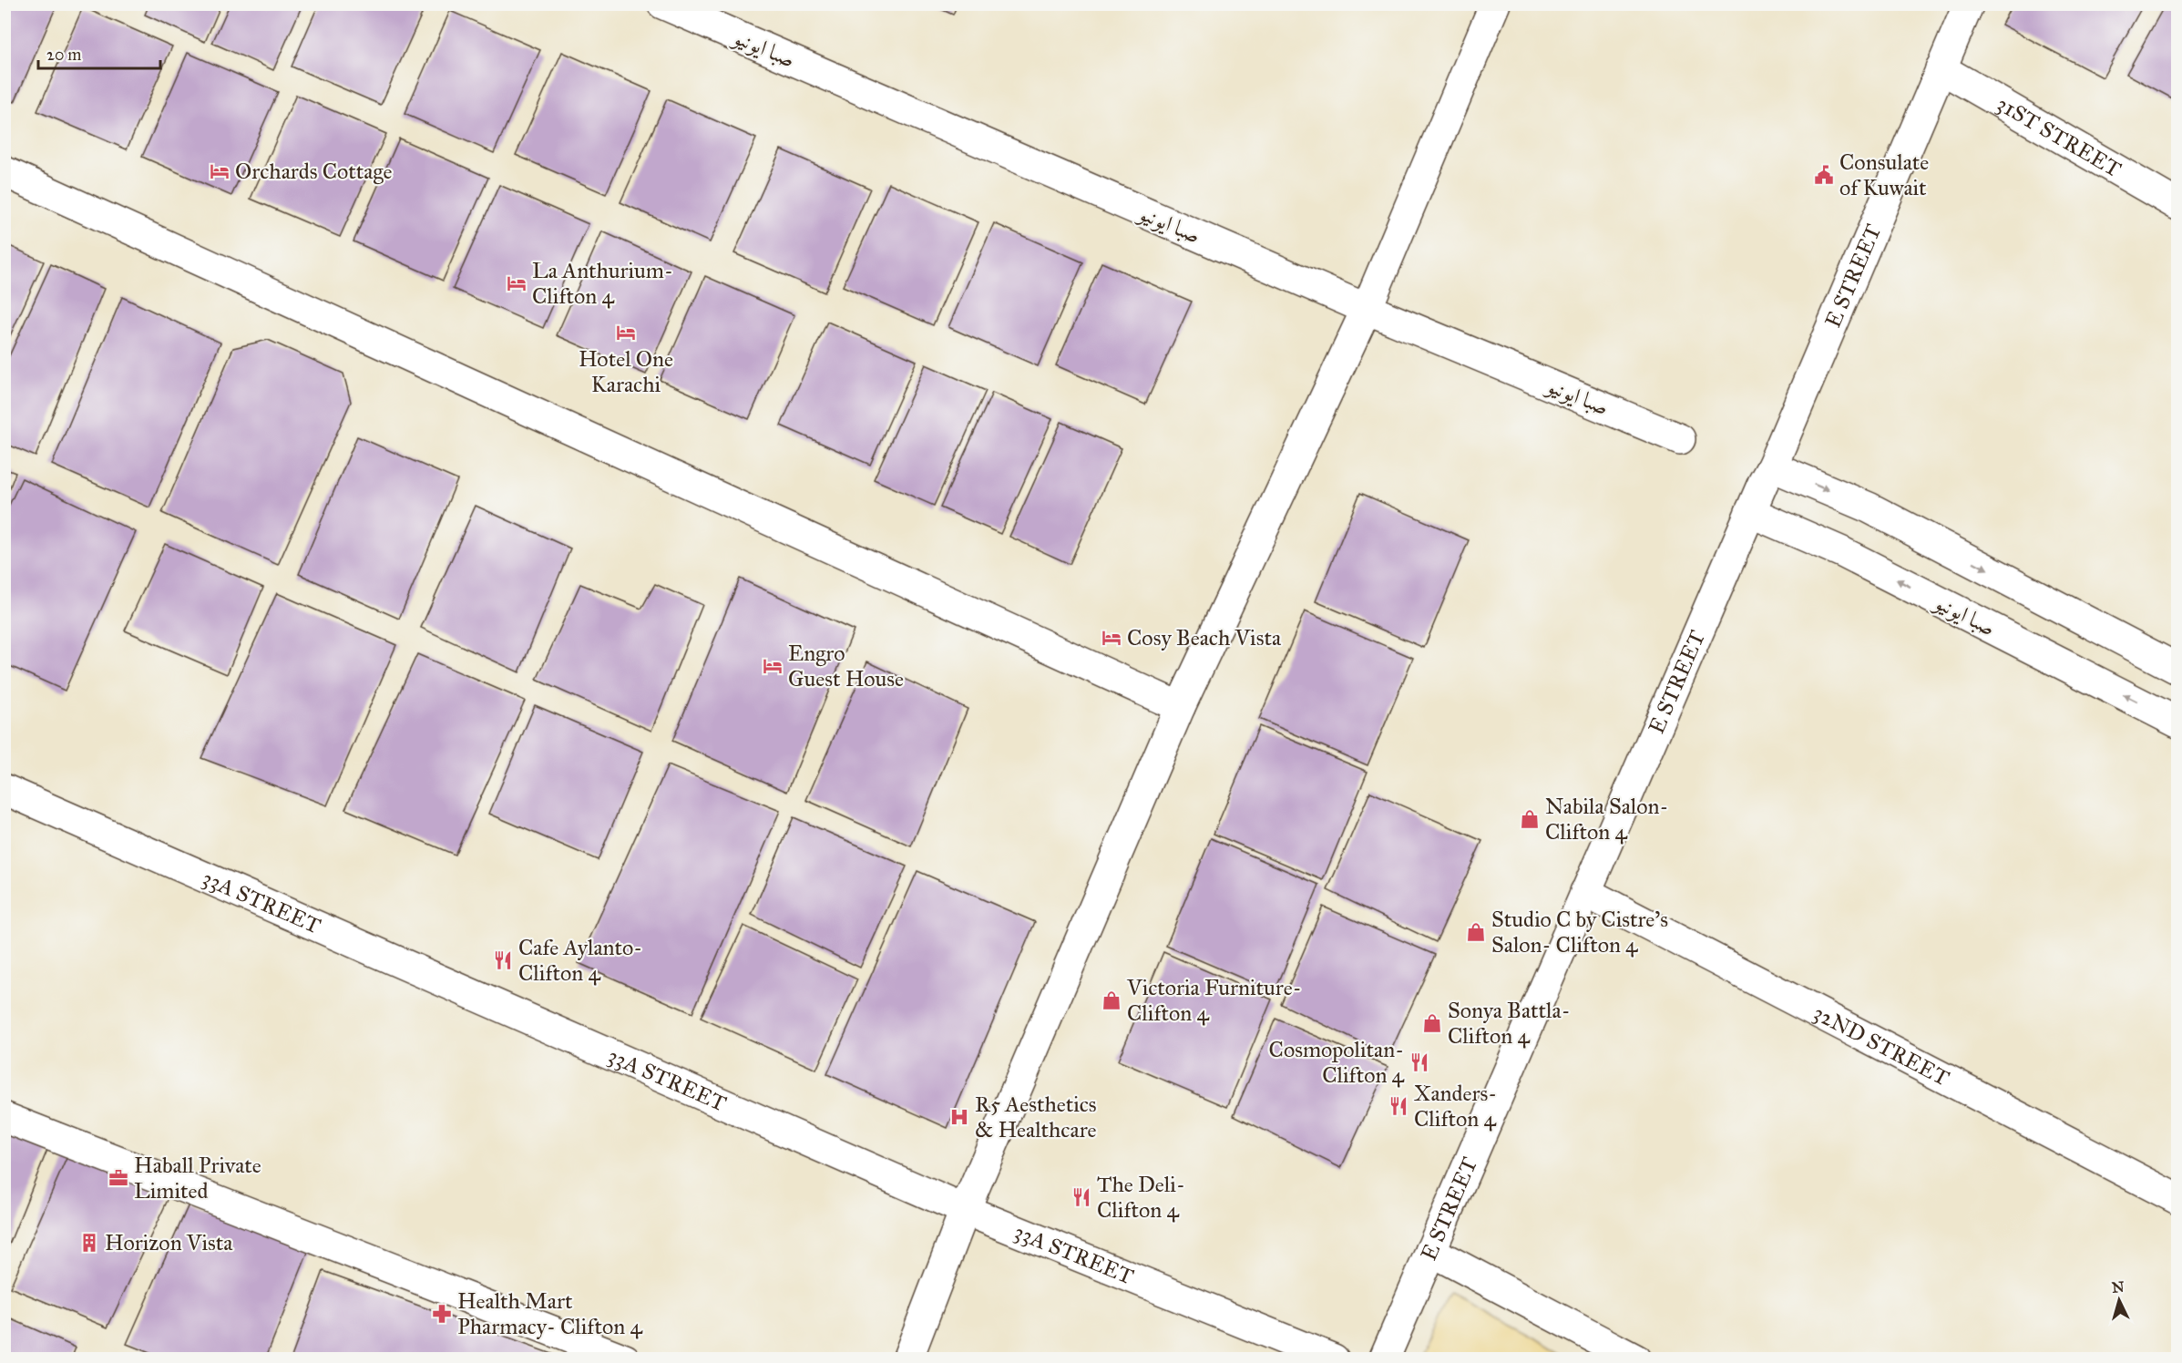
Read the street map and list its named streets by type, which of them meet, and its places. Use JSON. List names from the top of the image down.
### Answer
{
  "streets": {
    "street": [
      "صبا ایونیو",
      "31ST STREET",
      "E STREET",
      "33A STREET",
      "32ND STREET"
    ]
  },
  "crossings": [
    ["صبا ایونیو", "E STREET"],
    ["31ST STREET", "E STREET"],
    ["E STREET", "32ND STREET"]
  ],
  "places": {
    "hotel": [
      "Orchards Cottage",
      "La Anthurium- Clifton 4",
      "Hotel One Karachi",
      "Cosy Beach Vista",
      "Engro Guest House"
    ],
    "public building": ["Consulate of Kuwait"],
    "shop": [
      "Nabila Salon- Clifton 4",
      "Studio C by Cistre's Salon- Clifton 4",
      "Victoria Furniture- Clifton 4",
      "Sonya Battla- Clifton 4"
    ],
    "restaurant": [
      "Cafe Aylanto- Clifton 4",
      "Cosmopolitan- Clifton 4",
      "Xanders- Clifton 4",
      "The Deli- Clifton 4"
    ],
    "hospital": ["R5 Aesthetics & Healthcare"],
    "office": ["Haball Private Limited"],
    "building": ["Horizon Vista"],
    "pharmacy": ["Health Mart Pharmacy- Clifton 4"]
  },
  "scale_bar": "20 m",
  "north": "top"
}
